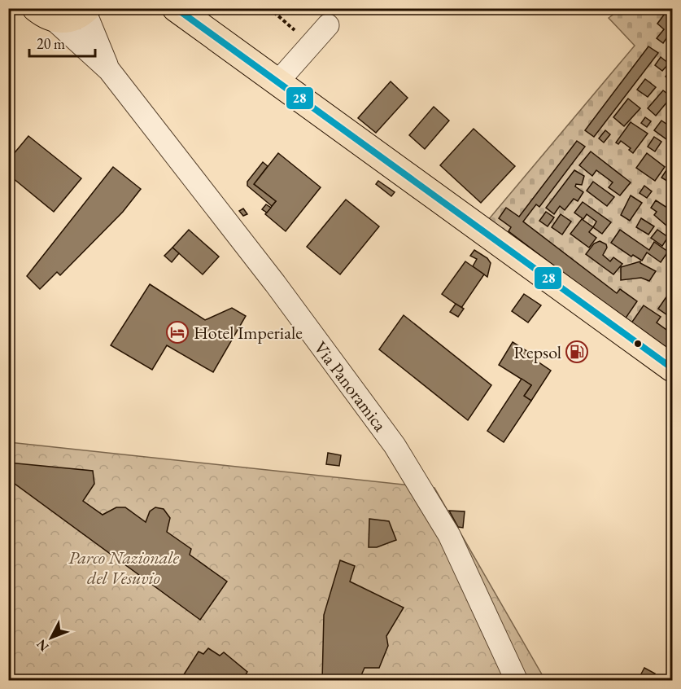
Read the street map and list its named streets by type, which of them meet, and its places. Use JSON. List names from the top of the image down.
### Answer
{
  "streets": {
    "street": ["Via Panoramica"]
  },
  "parks": ["Parco Nazionale del Vesuvio"],
  "places": {
    "hotel": ["Hotel Imperiale"],
    "fuel station": ["Repsol"]
  },
  "lines": ["transit line 28"],
  "scale_bar": "20 m",
  "north": "bottom left"
}
